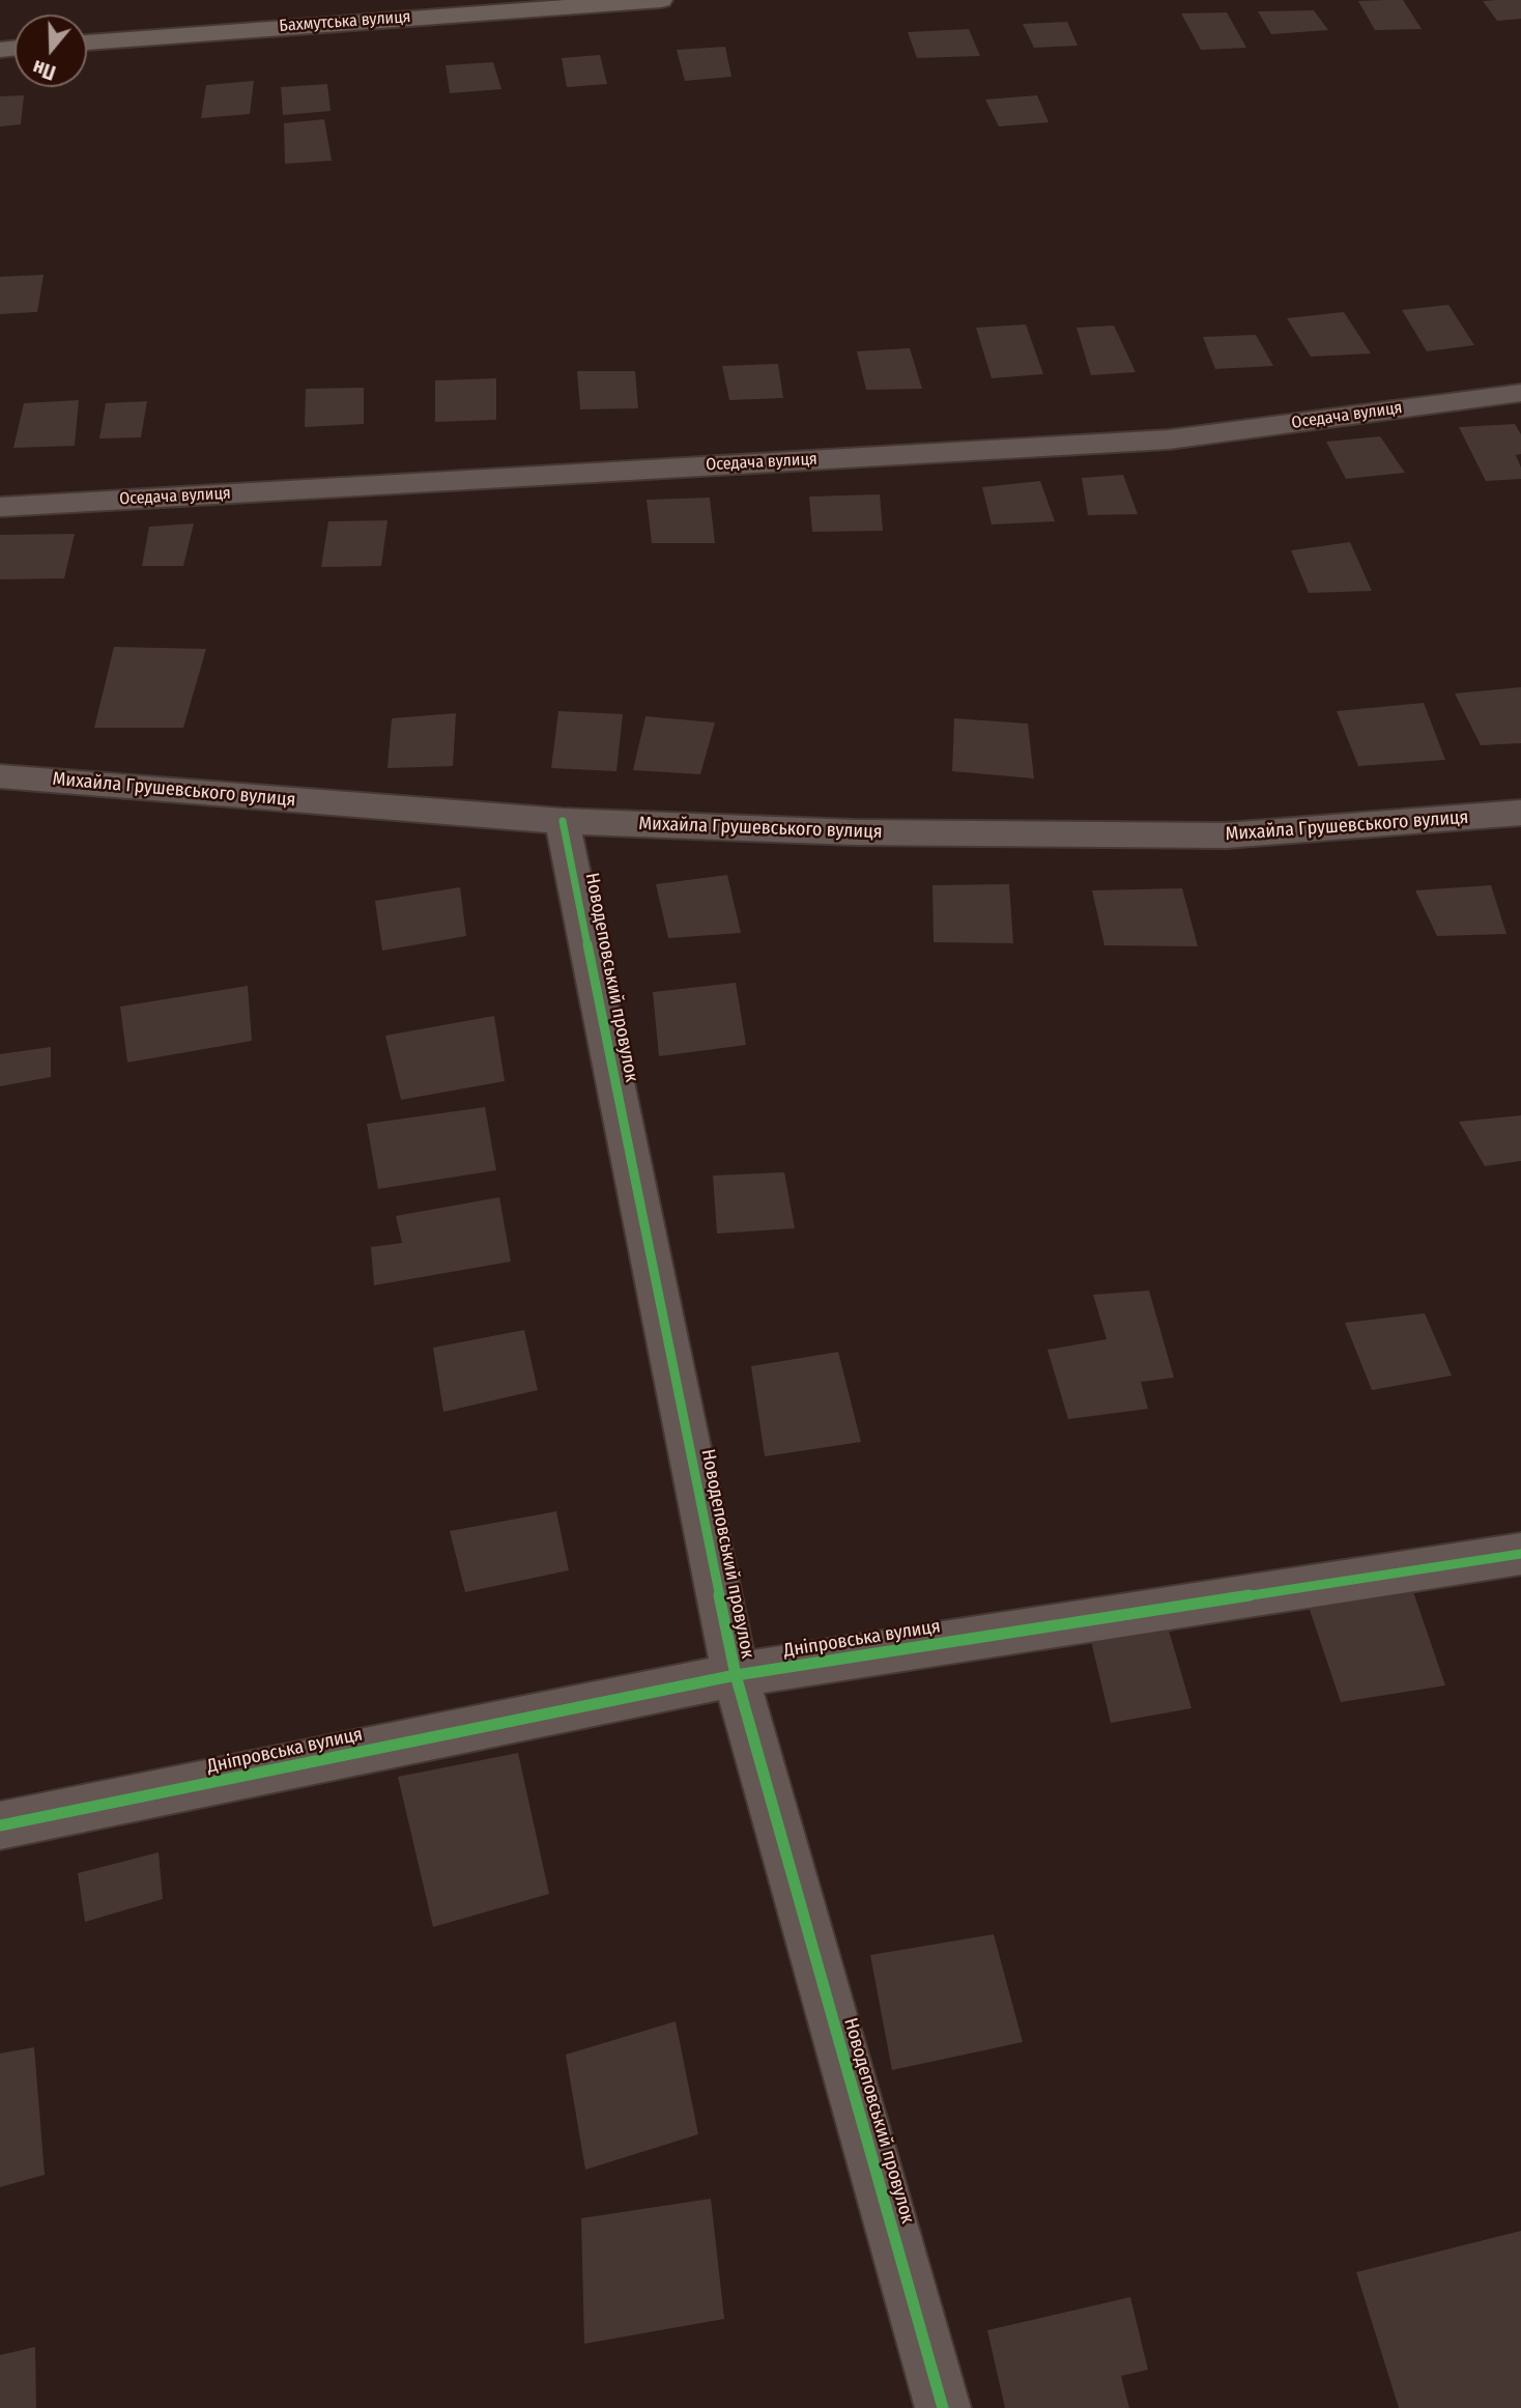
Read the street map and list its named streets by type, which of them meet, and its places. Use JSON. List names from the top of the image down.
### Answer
{
  "streets": {
    "street": [
      "Бахмутська вулиця",
      "Оседача вулиця",
      "Михайла Грушевського вулиця",
      "Новодеповський провулок",
      "Дніпровська вулиця"
    ]
  },
  "crossings": [
    ["Михайла Грушевського вулиця", "Новодеповський провулок"],
    ["Новодеповський провулок", "Дніпровська вулиця"]
  ],
  "north": "bottom"
}
